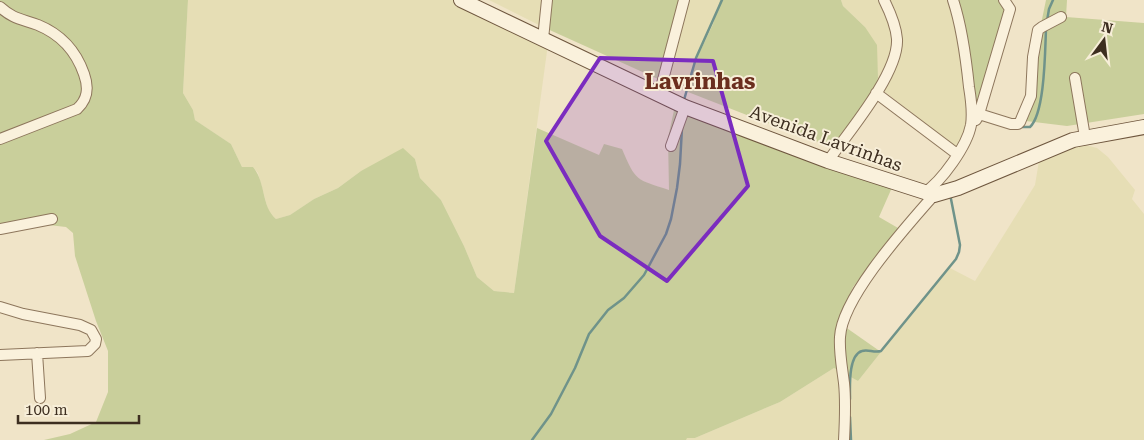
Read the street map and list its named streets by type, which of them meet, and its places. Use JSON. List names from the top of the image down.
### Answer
{
  "streets": {
    "street": ["Avenida Lavrinhas"]
  },
  "districts": ["Lavrinhas"],
  "scale_bar": "100 m",
  "north": "top"
}
